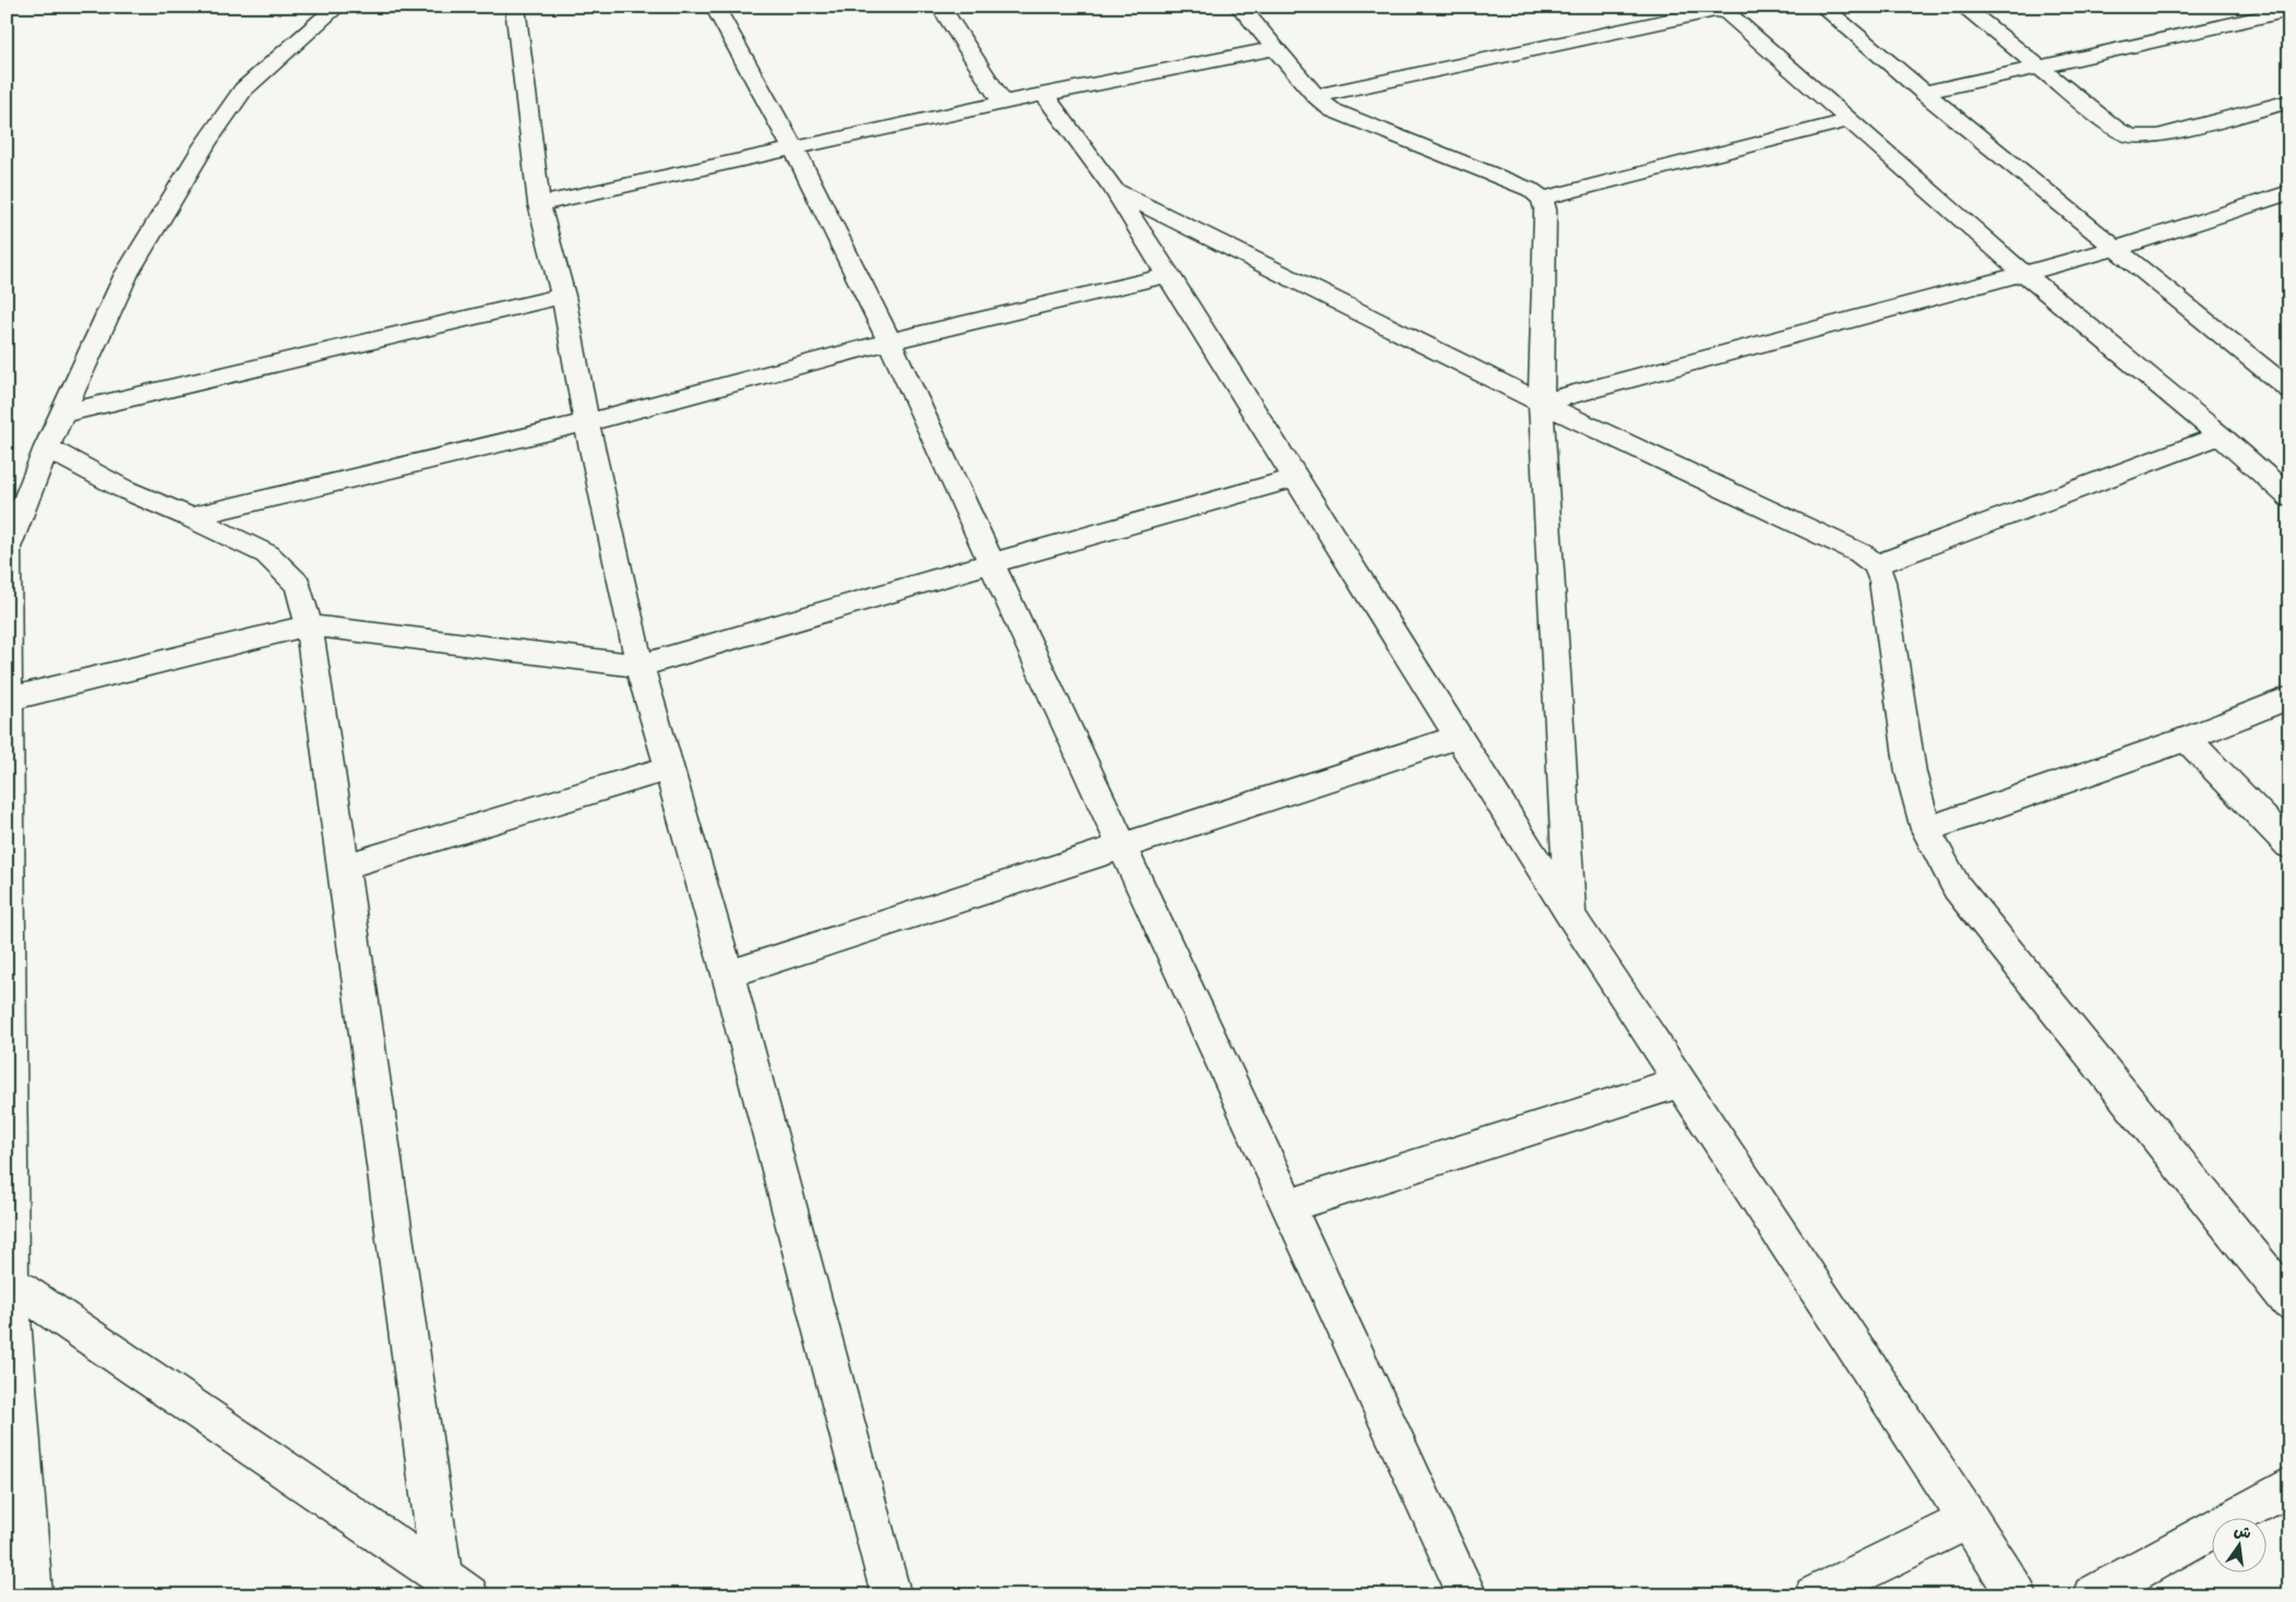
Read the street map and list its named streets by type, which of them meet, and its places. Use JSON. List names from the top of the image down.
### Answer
{
  "north": "top"
}
